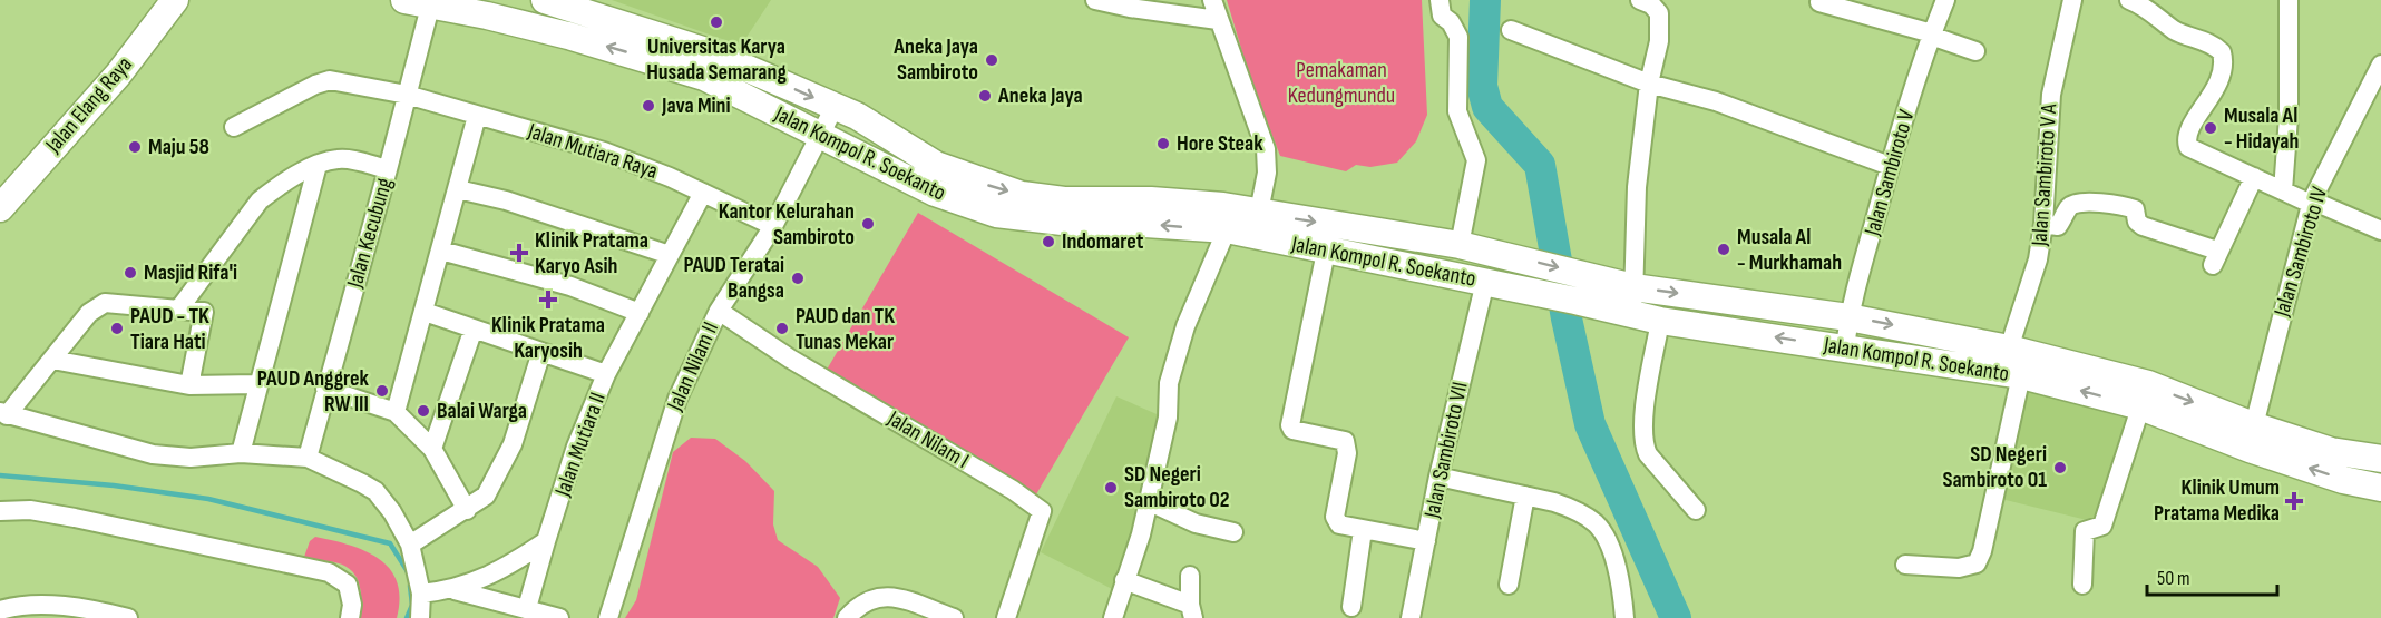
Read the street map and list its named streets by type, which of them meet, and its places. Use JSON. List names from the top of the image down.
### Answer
{
  "streets": {
    "main road": ["Jalan Elang Raya", "Jalan Kompol R. Soekanto"],
    "street": [
      "Jalan Mutiara Raya",
      "Jalan Sambiroto V",
      "Jalan Sambiroto V A",
      "Jalan Kecubung",
      "Jalan Sambiroto IV",
      "Jalan Nilam II",
      "Jalan Nilam I",
      "Jalan Mutiara II",
      "Jalan Sambiroto VII"
    ]
  },
  "crossings": [
    ["Jalan Mutiara Raya", "Jalan Kecubung"],
    ["Jalan Mutiara Raya", "Jalan Nilam II"],
    ["Jalan Mutiara Raya", "Jalan Mutiara II"],
    ["Jalan Kompol R. Soekanto", "Jalan Sambiroto V"],
    ["Jalan Kompol R. Soekanto", "Jalan Sambiroto V A"],
    ["Jalan Kompol R. Soekanto", "Jalan Kecubung"],
    ["Jalan Kompol R. Soekanto", "Jalan Sambiroto IV"],
    ["Jalan Kompol R. Soekanto", "Jalan Nilam II"],
    ["Jalan Kompol R. Soekanto", "Jalan Sambiroto VII"],
    ["Jalan Nilam II", "Jalan Nilam I"]
  ],
  "parks": ["Pemakaman Kedungmundu"],
  "places": {
    "other": [
      "Universitas Karya Husada Semarang",
      "Aneka Jaya Sambiroto",
      "Aneka Jaya",
      "Java Mini",
      "Musala Al - Hidayah",
      "Hore Steak",
      "Maju 58",
      "Kantor Kelurahan Sambiroto",
      "Indomaret",
      "Musala Al - Murkhamah",
      "Masjid Rifa'i",
      "PAUD Teratai Bangsa",
      "PAUD - TK Tiara Hati",
      "PAUD dan TK Tunas Mekar",
      "PAUD Anggrek RW III",
      "Balai Warga",
      "SD Negeri Sambiroto 01",
      "SD Negeri Sambiroto 02"
    ],
    "health": ["Klinik Pratama Karyo Asih", "Klinik Pratama Karyosih", "Klinik Umum Pratama Medika"]
  },
  "scale_bar": "50 m"
}
